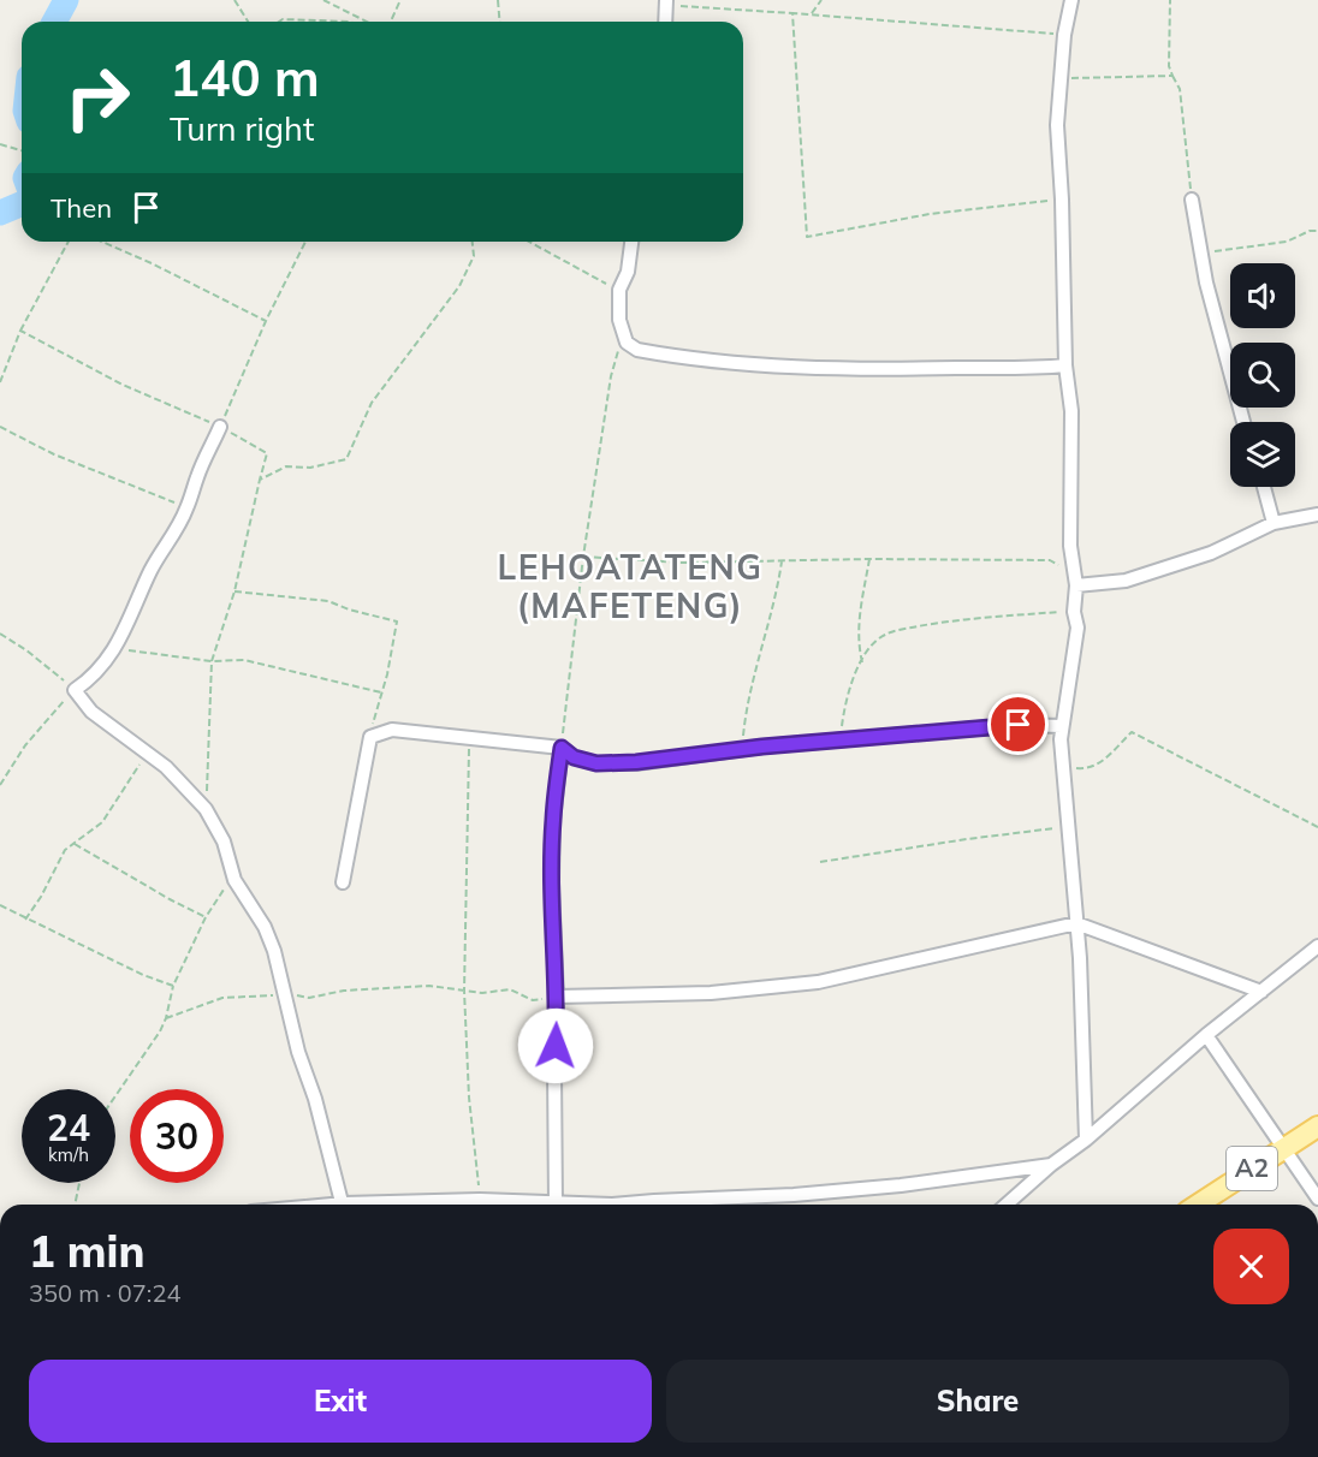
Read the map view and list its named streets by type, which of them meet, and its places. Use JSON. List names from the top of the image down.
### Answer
{
  "streets": {
    "main road": ["A2"]
  },
  "districts": ["LEHOATATENG (MAFETENG)"],
  "page": {
    "turn": ["140 m", "Turn right"],
    "then": "Then",
    "speed": "24 km/h",
    "limit": "30",
    "heading": ["1 min", "350 m · 07:24"],
    "buttons": ["Exit", "Share"]
  }
}
